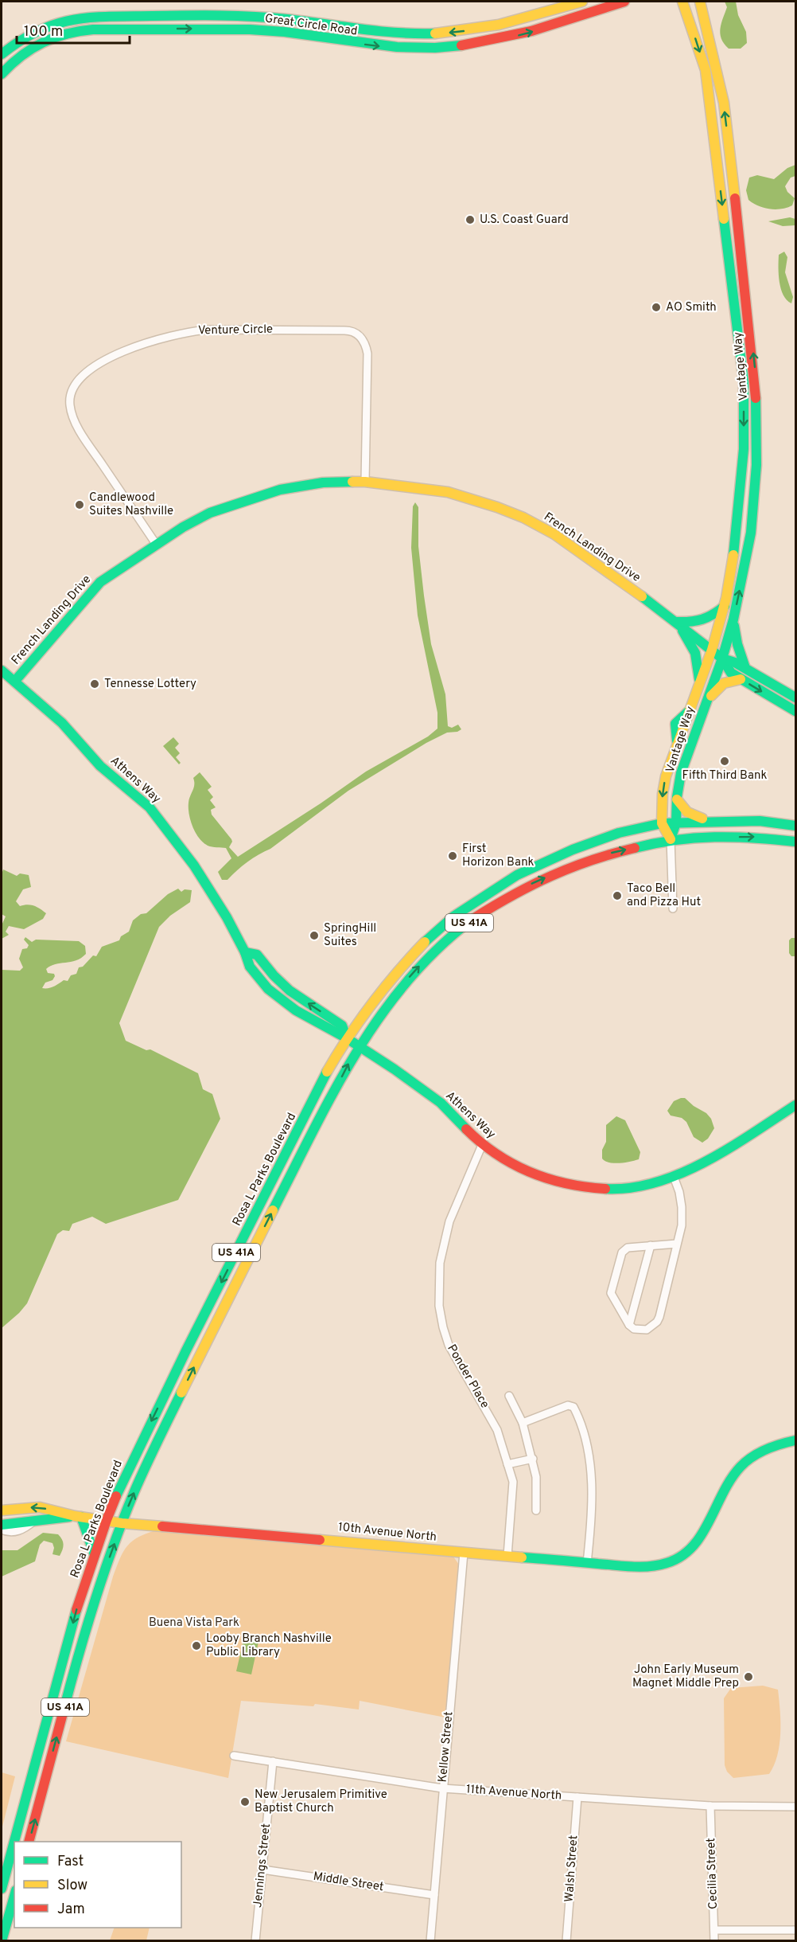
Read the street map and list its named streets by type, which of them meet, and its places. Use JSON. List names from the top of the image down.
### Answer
{
  "streets": {
    "street": [
      "Great Circle Road",
      "Venture Circle",
      "Vantage Way",
      "French Landing Drive",
      "Athens Way",
      "US 41A",
      "Rosa L Parks Boulevard",
      "Ponder Place",
      "10th Avenue North",
      "Kellow Street",
      "11th Avenue North",
      "Jennings Street",
      "Walsh Street",
      "Cecilia Street",
      "Middle Street"
    ]
  },
  "crossings": [
    ["Venture Circle", "French Landing Drive"],
    ["Vantage Way", "French Landing Drive"],
    ["Vantage Way", "Rosa L Parks Boulevard"],
    ["French Landing Drive", "Athens Way"],
    ["Athens Way", "Rosa L Parks Boulevard"],
    ["Athens Way", "Ponder Place"],
    ["Rosa L Parks Boulevard", "10th Avenue North"],
    ["Ponder Place", "10th Avenue North"],
    ["10th Avenue North", "Kellow Street"],
    ["Kellow Street", "11th Avenue North"],
    ["Kellow Street", "Middle Street"],
    ["11th Avenue North", "Jennings Street"],
    ["11th Avenue North", "Walsh Street"],
    ["11th Avenue North", "Cecilia Street"],
    ["Jennings Street", "Middle Street"]
  ],
  "parks": ["Buena Vista Park"],
  "places": [
    "U.S. Coast Guard",
    "AO Smith",
    "Candlewood Suites Nashville",
    "Tennesse Lottery",
    "Fifth Third Bank",
    "First Horizon Bank",
    "Taco Bell and Pizza Hut",
    "SpringHill Suites",
    "Looby Branch Nashville Public Library",
    "John Early Museum Magnet Middle Prep",
    "New Jerusalem Primitive Baptist Church"
  ],
  "legend": ["Fast", "Slow", "Jam"],
  "scale_bar": "100 m"
}
